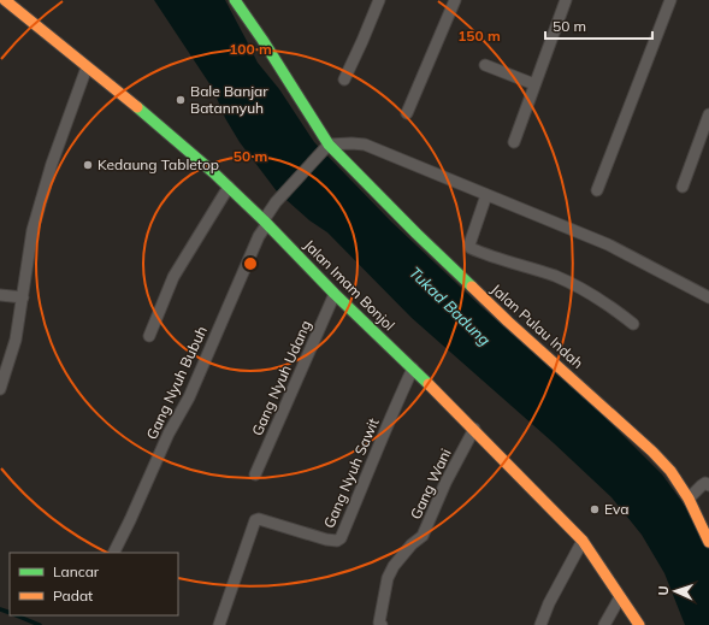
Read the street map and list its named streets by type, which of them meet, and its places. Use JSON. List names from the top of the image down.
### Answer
{
  "streets": {
    "main road": ["Jalan Imam Bonjol", "Jalan Pulau Indah"],
    "street": [
      "Gang Nyuh Udang",
      "Gang Nyuh Bubuh",
      "Gang Nyuh Sawit",
      "Gang Wani"
    ]
  },
  "crossings": [
    ["Jalan Imam Bonjol", "Gang Nyuh Udang"],
    ["Jalan Imam Bonjol", "Gang Nyuh Bubuh"],
    ["Jalan Imam Bonjol", "Gang Nyuh Sawit"],
    ["Jalan Imam Bonjol", "Gang Wani"],
    ["Jalan Pulau Indah", "Gang Nyuh Bubuh"]
  ],
  "water": ["Tukad Badung"],
  "places": ["Bale Banjar Batannyuh", "Kedaung Tabletop", "Eva"],
  "legend": ["Lancar", "Padat"],
  "scale_bar": "50 m",
  "north": "left",
  "rings": ["150 m", "100 m", "50 m"]
}
